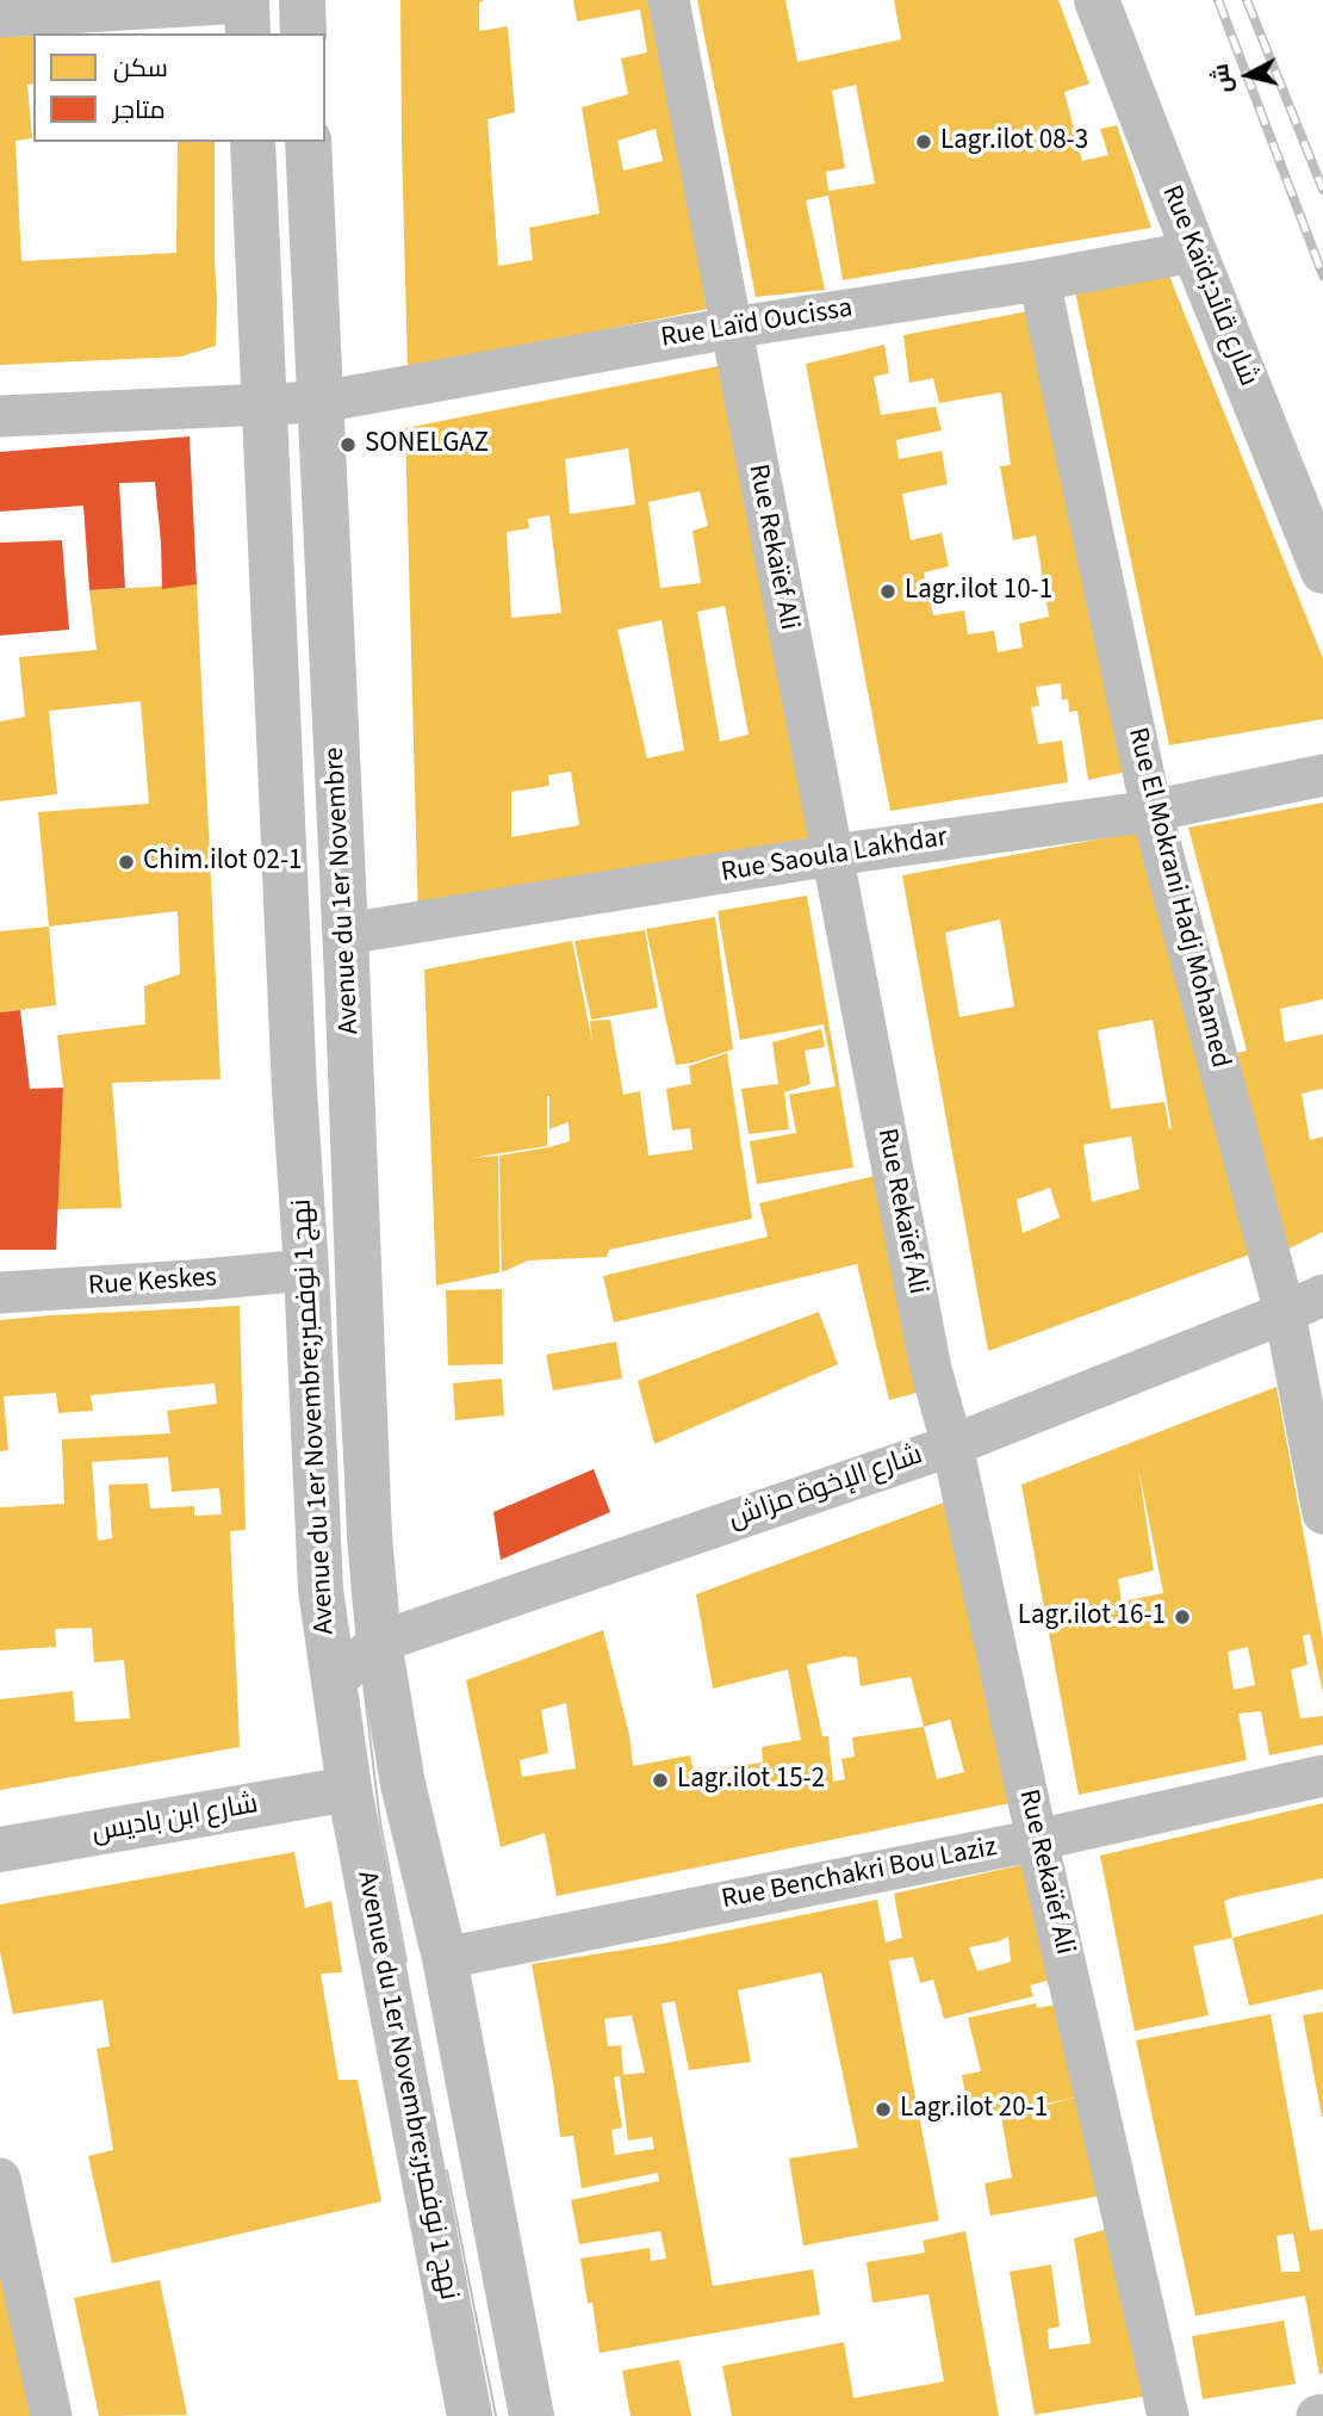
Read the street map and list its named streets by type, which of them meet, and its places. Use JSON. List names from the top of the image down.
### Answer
{
  "streets": {
    "main road": [
      "Rue Kaïd;شارع قائد",
      "Avenue du 1er Novembre",
      "Avenue du 1er Novembre;نهج 1 نوفمبر",
      "شارع ابن باديس"
    ],
    "street": [
      "Rue Laïd Oucissa",
      "Rue Rekaïef Ali",
      "Rue Saoula Lakhdar",
      "Rue El Mokrani Hadj Mohamed",
      "Rue Keskes",
      "شارع الإخوة مزاش",
      "Rue Benchakri Bou Laziz"
    ]
  },
  "crossings": [
    ["Rue Kaïd;شارع قائد", "Rue Laïd Oucissa"],
    ["Rue Laïd Oucissa", "Rue Rekaïef Ali"],
    ["Rue Laïd Oucissa", "Avenue du 1er Novembre"],
    ["Rue Laïd Oucissa", "Rue El Mokrani Hadj Mohamed"],
    ["Rue Laïd Oucissa", "Avenue du 1er Novembre;نهج 1 نوفمبر"],
    ["Rue Rekaïef Ali", "Rue Saoula Lakhdar"],
    ["Rue Rekaïef Ali", "شارع الإخوة مزاش"],
    ["Rue Rekaïef Ali", "Rue Benchakri Bou Laziz"],
    ["Rue Saoula Lakhdar", "Avenue du 1er Novembre"],
    ["Rue Saoula Lakhdar", "Rue El Mokrani Hadj Mohamed"],
    ["Avenue du 1er Novembre", "Avenue du 1er Novembre;نهج 1 نوفمبر"],
    ["Avenue du 1er Novembre", "شارع الإخوة مزاش"],
    ["Rue El Mokrani Hadj Mohamed", "شارع الإخوة مزاش"],
    ["Rue Keskes", "Avenue du 1er Novembre;نهج 1 نوفمبر"],
    ["Avenue du 1er Novembre;نهج 1 نوفمبر", "شارع الإخوة مزاش"],
    ["Avenue du 1er Novembre;نهج 1 نوفمبر", "شارع ابن باديس"],
    ["Avenue du 1er Novembre;نهج 1 نوفمبر", "Rue Benchakri Bou Laziz"]
  ],
  "places": [
    "Lagr.ilot 08-3",
    "SONELGAZ",
    "Lagr.ilot 10-1",
    "Chim.ilot 02-1",
    "Lagr.ilot 16-1",
    "Lagr.ilot 15-2",
    "Lagr.ilot 20-1"
  ],
  "legend": ["سكن", "متاجر"],
  "north": "left"
}
